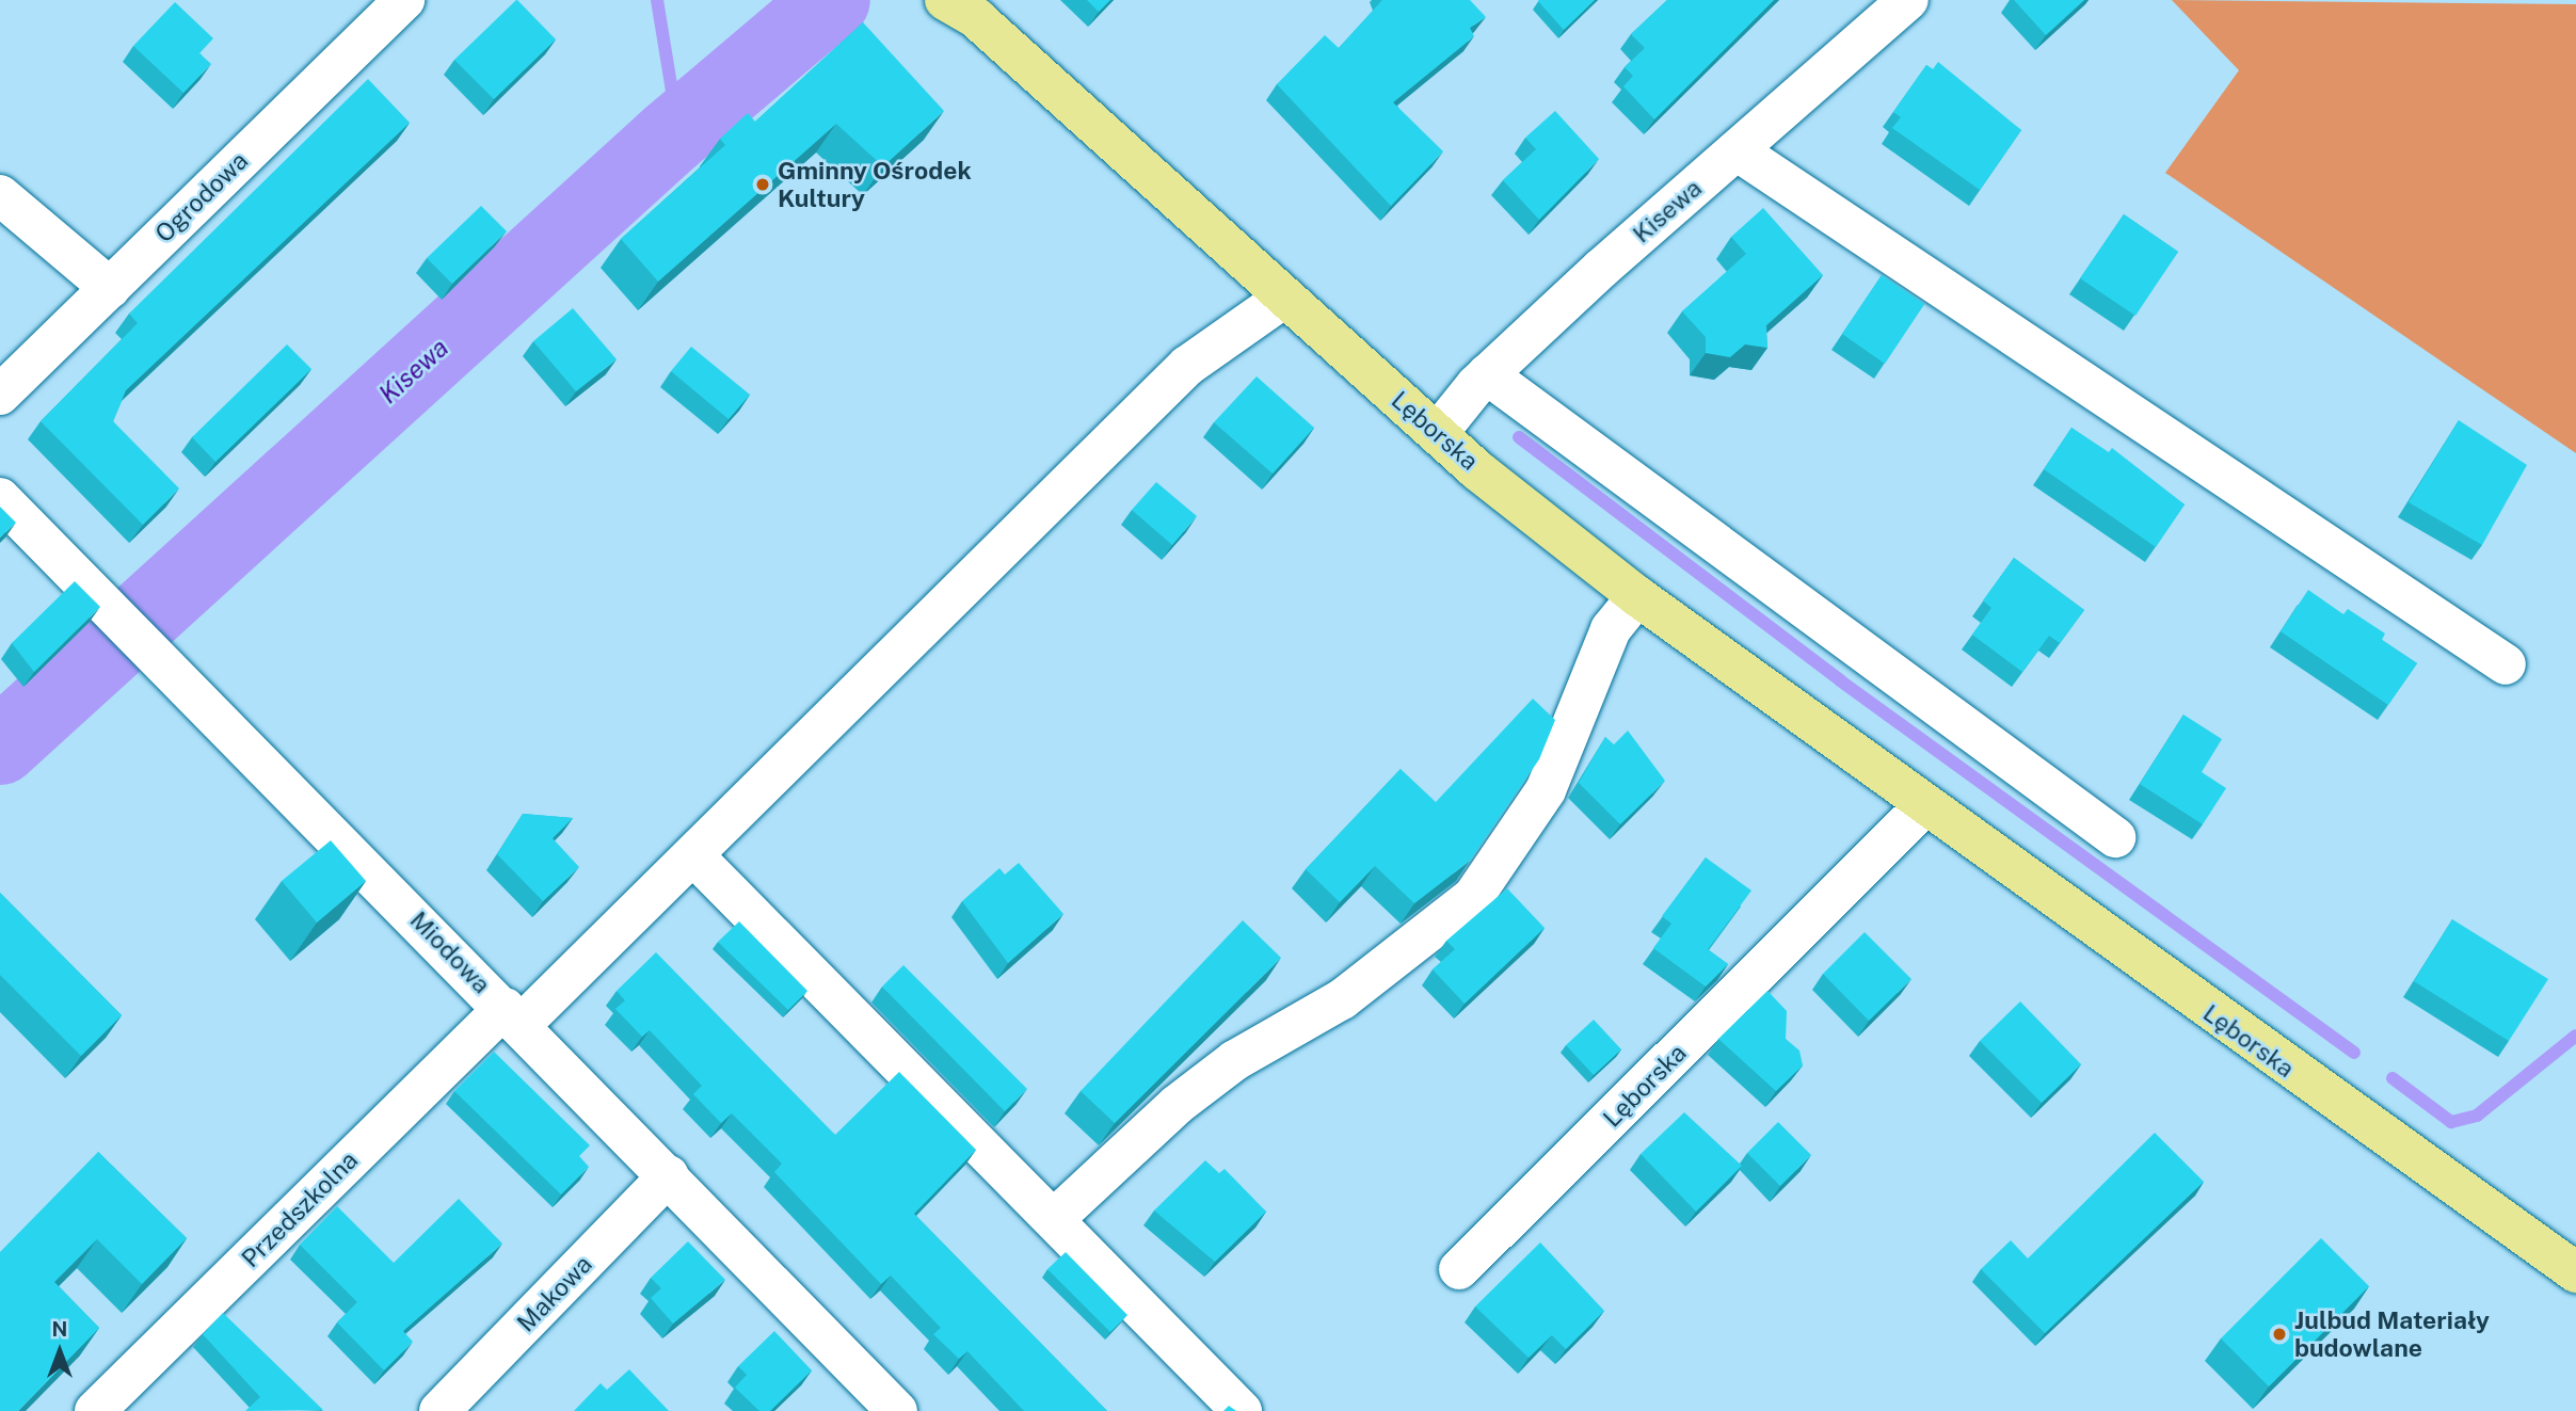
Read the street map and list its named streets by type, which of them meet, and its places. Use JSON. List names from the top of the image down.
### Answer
{
  "streets": {
    "main road": ["Lęborska"],
    "street": [
      "Ogrodowa",
      "Kisewa",
      "Miodowa",
      "Przedszkolna",
      "Makowa"
    ]
  },
  "crossings": [
    ["Kisewa", "Lęborska"],
    ["Lęborska", "Przedszkolna"],
    ["Miodowa", "Przedszkolna"],
    ["Miodowa", "Makowa"]
  ],
  "water": ["Kisewa"],
  "places": ["Gminny Ośrodek Kultury", "Julbud Materiały budowlane"],
  "north": "top"
}
